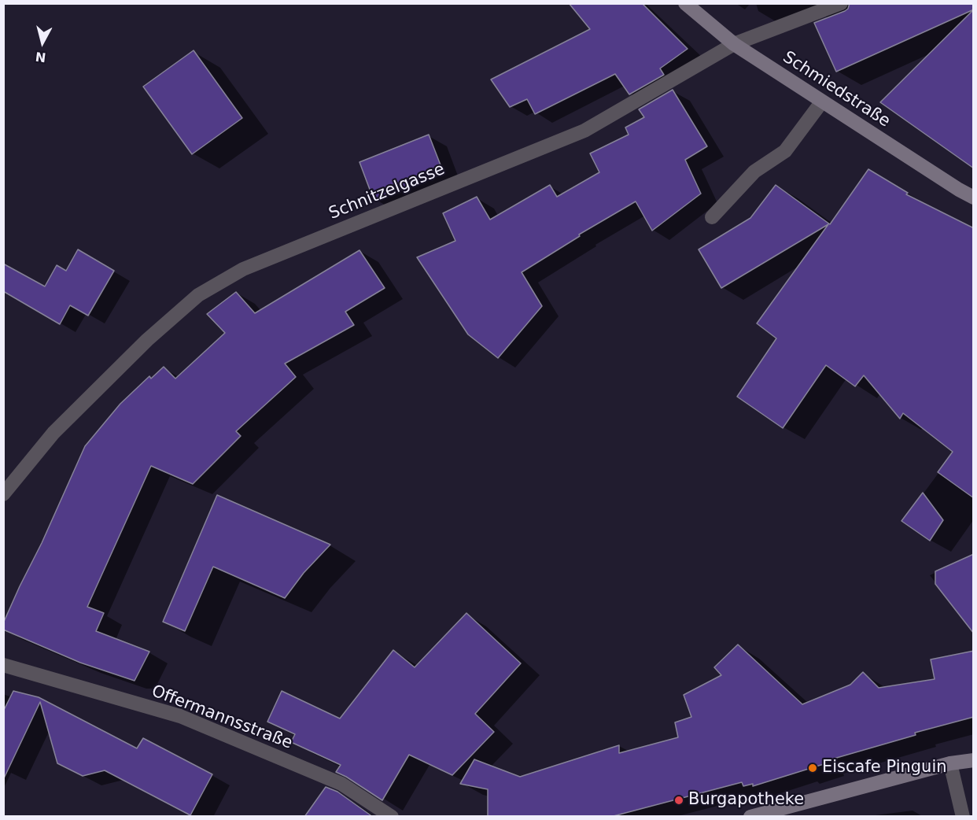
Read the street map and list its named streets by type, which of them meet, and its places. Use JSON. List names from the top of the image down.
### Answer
{
  "streets": {
    "street": ["Schmiedstraße", "Schnitzelgasse", "Offermannsstraße"]
  },
  "crossings": [
    ["Schmiedstraße", "Schnitzelgasse"]
  ],
  "places": ["Eiscafe Pinguin", "Burgapotheke"],
  "north": "bottom"
}
